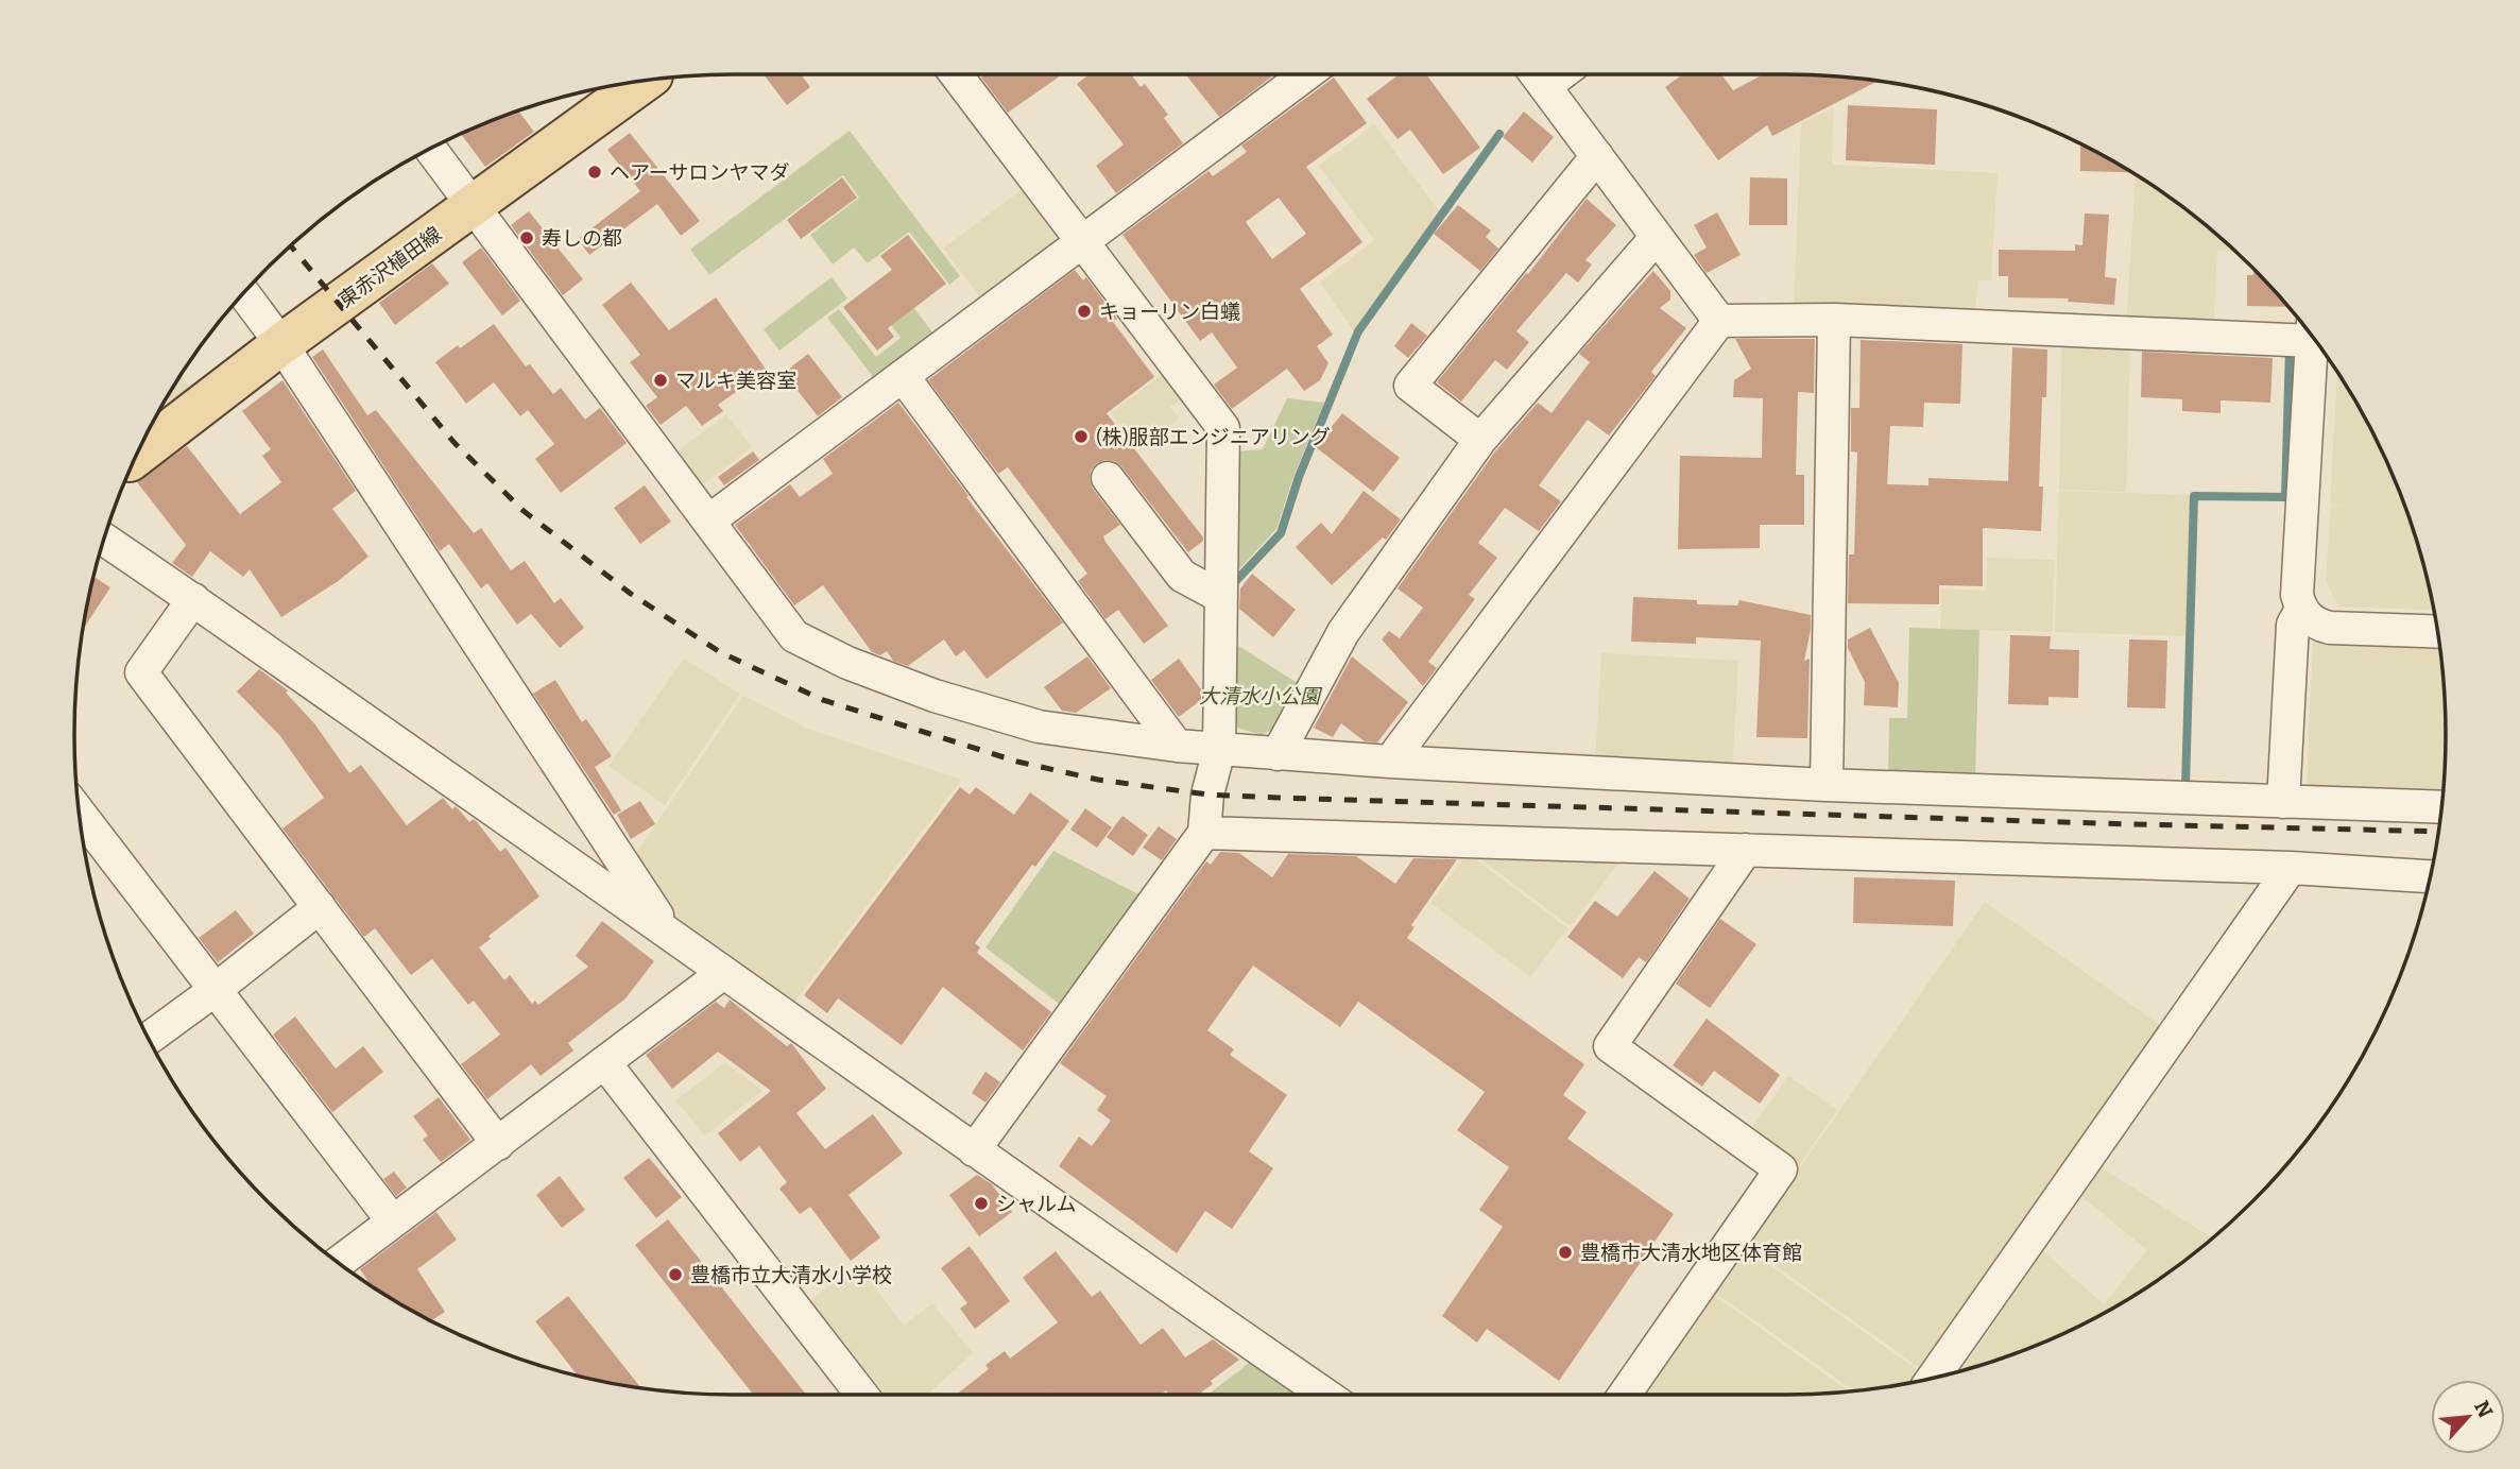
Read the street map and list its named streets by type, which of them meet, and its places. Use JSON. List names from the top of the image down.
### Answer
{
  "streets": {
    "main road": ["東赤沢植田線"]
  },
  "parks": ["大清水小公園"],
  "places": [
    "ヘアーサロンヤマダ",
    "寿しの都",
    "キョーリン白蟻",
    "マルキ美容室",
    "(株)服部エンジニアリング",
    "シャルム",
    "豊橋市大清水地区体育館",
    "豊橋市立大清水小学校"
  ],
  "north": "top right"
}
